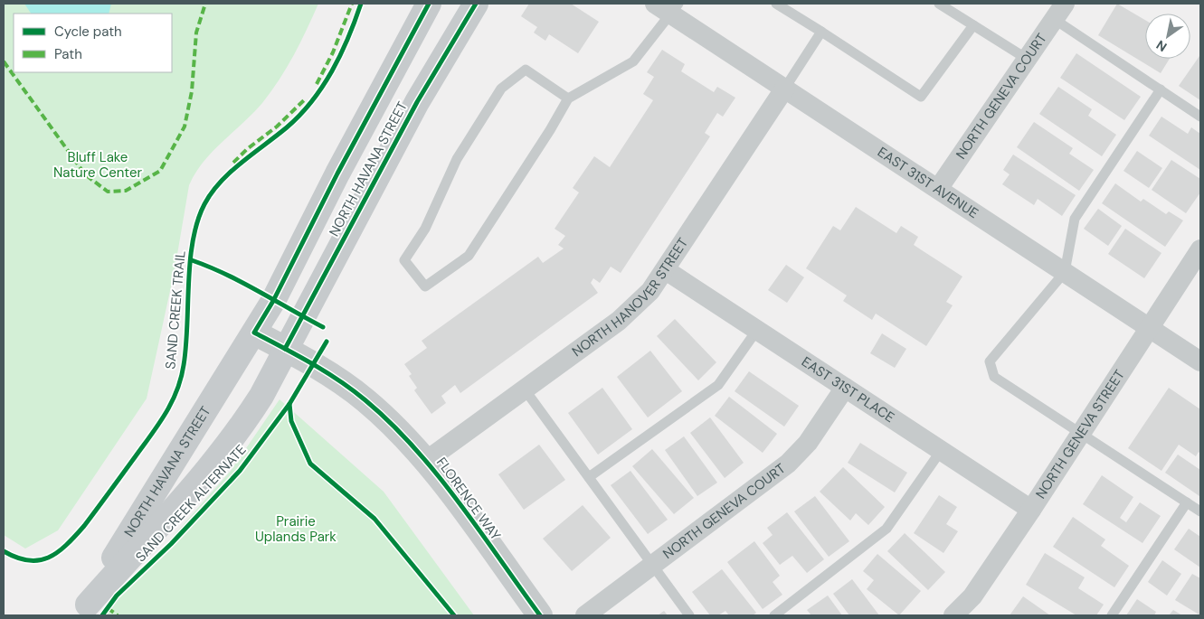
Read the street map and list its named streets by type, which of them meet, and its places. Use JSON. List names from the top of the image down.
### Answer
{
  "streets": {
    "main road": ["NORTH HAVANA STREET"],
    "street": [
      "NORTH GENEVA COURT",
      "EAST 31ST AVENUE",
      "NORTH HANOVER STREET",
      "EAST 31ST PLACE",
      "NORTH GENEVA STREET",
      "FLORENCE WAY"
    ],
    "cycle path": ["SAND CREEK TRAIL", "SAND CREEK ALTERNATE"]
  },
  "crossings": [
    ["NORTH GENEVA COURT", "EAST 31ST AVENUE"],
    ["NORTH GENEVA COURT", "EAST 31ST PLACE"],
    ["NORTH HAVANA STREET", "FLORENCE WAY"],
    ["EAST 31ST AVENUE", "NORTH HANOVER STREET"],
    ["EAST 31ST AVENUE", "NORTH GENEVA STREET"],
    ["NORTH HANOVER STREET", "EAST 31ST PLACE"],
    ["NORTH HANOVER STREET", "FLORENCE WAY"],
    ["EAST 31ST PLACE", "NORTH GENEVA STREET"]
  ],
  "parks": ["Bluff Lake Nature Center", "Prairie Uplands Park"],
  "legend": ["Cycle path", "Path"],
  "north": "bottom left"
}
